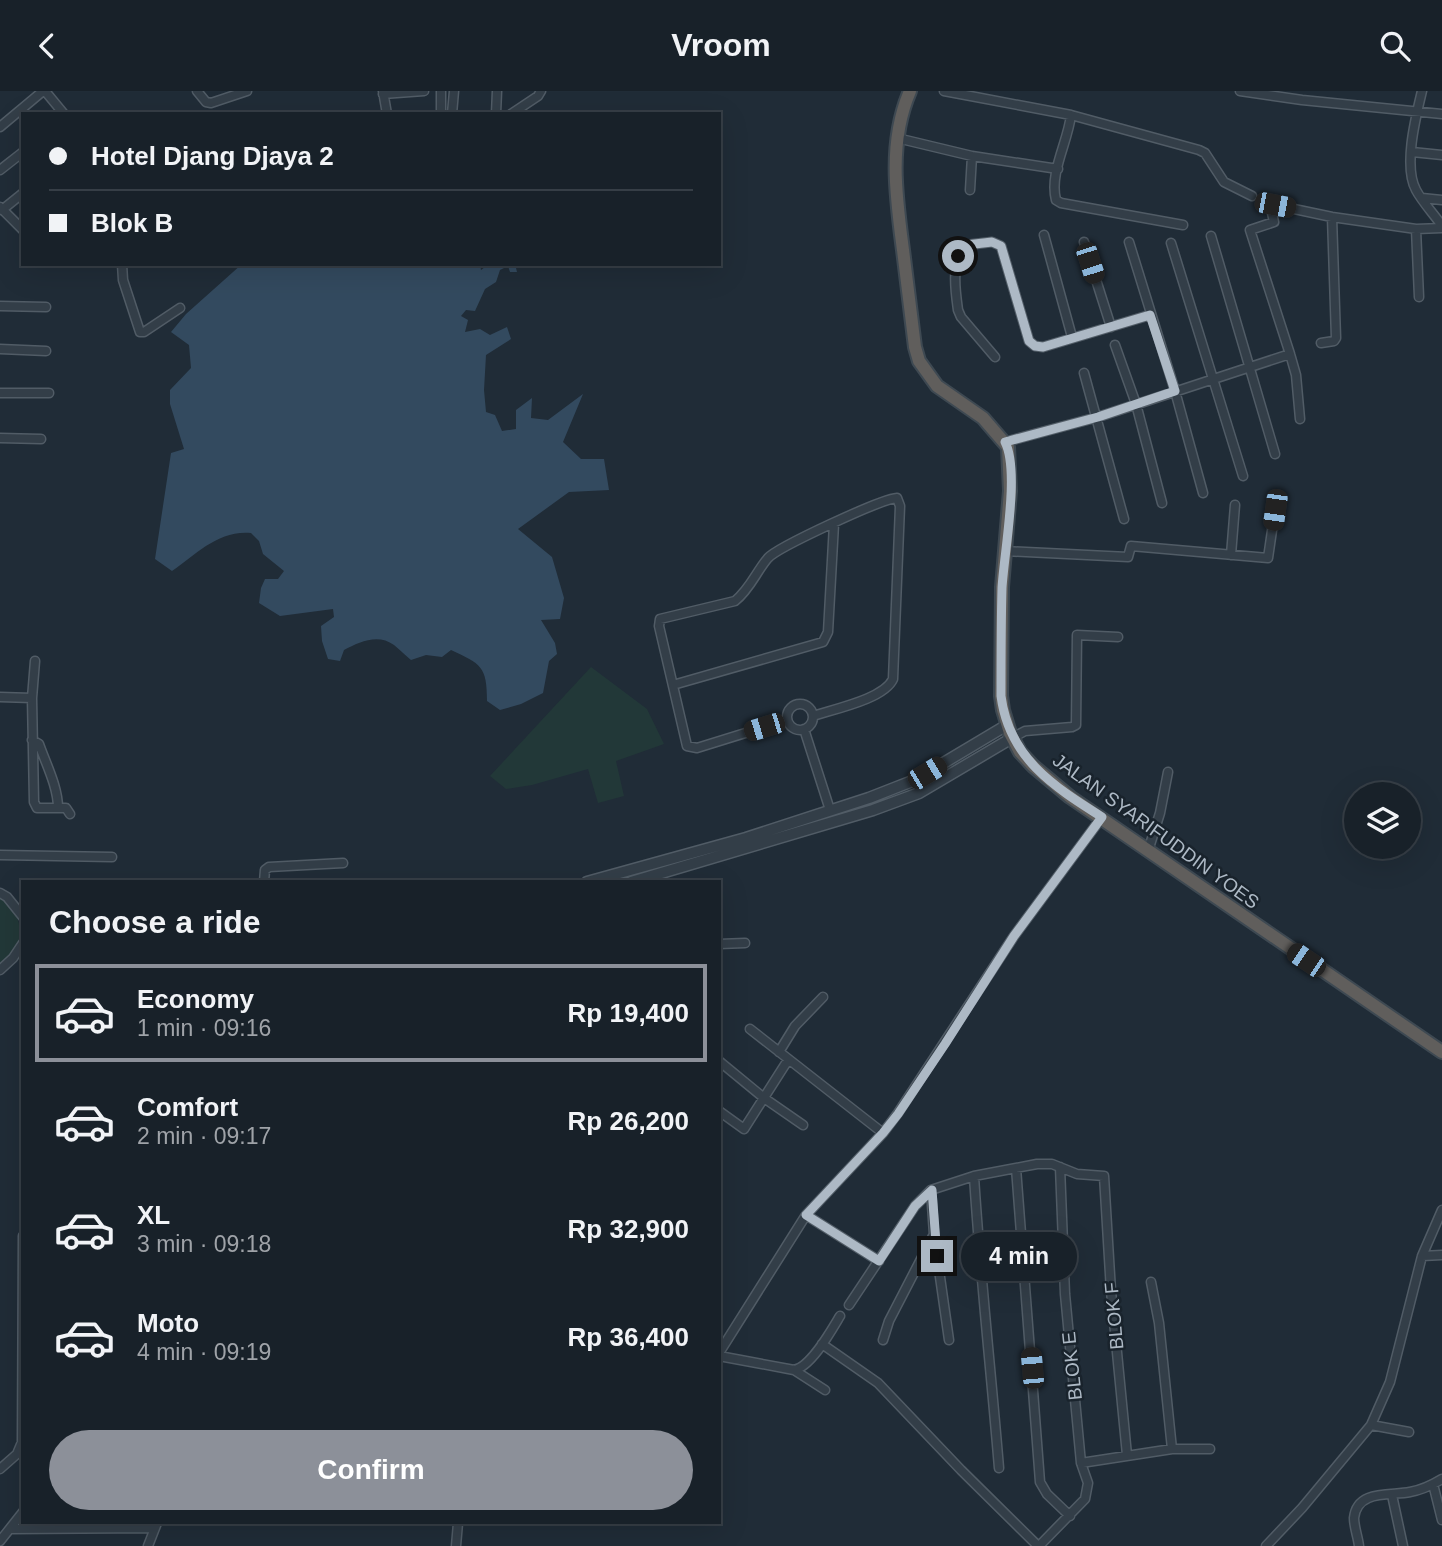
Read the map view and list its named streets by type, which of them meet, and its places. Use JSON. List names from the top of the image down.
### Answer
{
  "streets": {
    "highway": ["JALAN SYARIFUDDIN YOES"],
    "street": ["BLOK F", "BLOK E"]
  },
  "crossings": [
    ["BLOK F", "BLOK E"]
  ],
  "page": {
    "header": "Vroom",
    "banner": ["Hotel Djang Djaya 2", "Blok B"],
    "heading": "Choose a ride",
    "list": [
      {
        "name": "Economy",
        "note": "1 min · 09:16",
        "value": "Rp 19,400"
      },
      {
        "name": "Comfort",
        "note": "2 min · 09:17",
        "value": "Rp 26,200"
      },
      {
        "name": "XL",
        "note": "3 min · 09:18",
        "value": "Rp 32,900"
      },
      {
        "name": "Moto",
        "note": "4 min · 09:19",
        "value": "Rp 36,400"
      }
    ],
    "bubble": "4 min",
    "buttons": "Confirm"
  }
}
